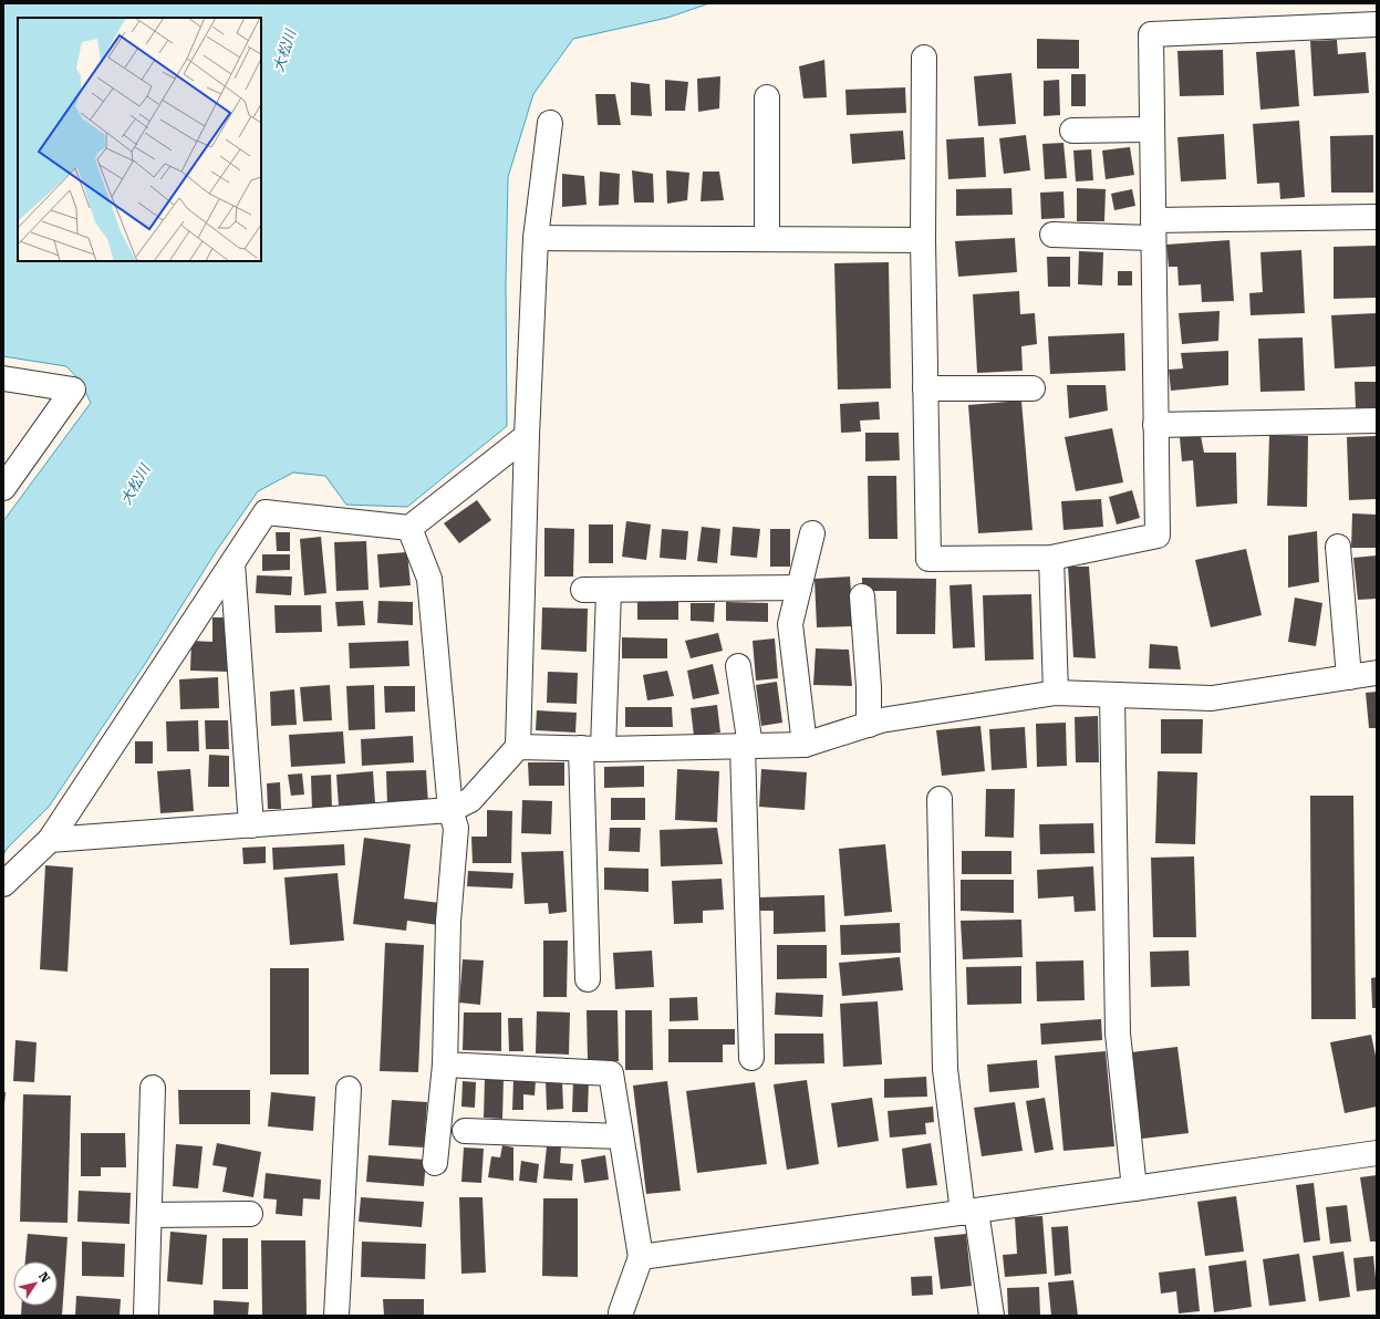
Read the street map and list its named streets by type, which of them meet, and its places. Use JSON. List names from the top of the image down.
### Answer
{
  "water": ["大松川"],
  "north": "top right"
}
